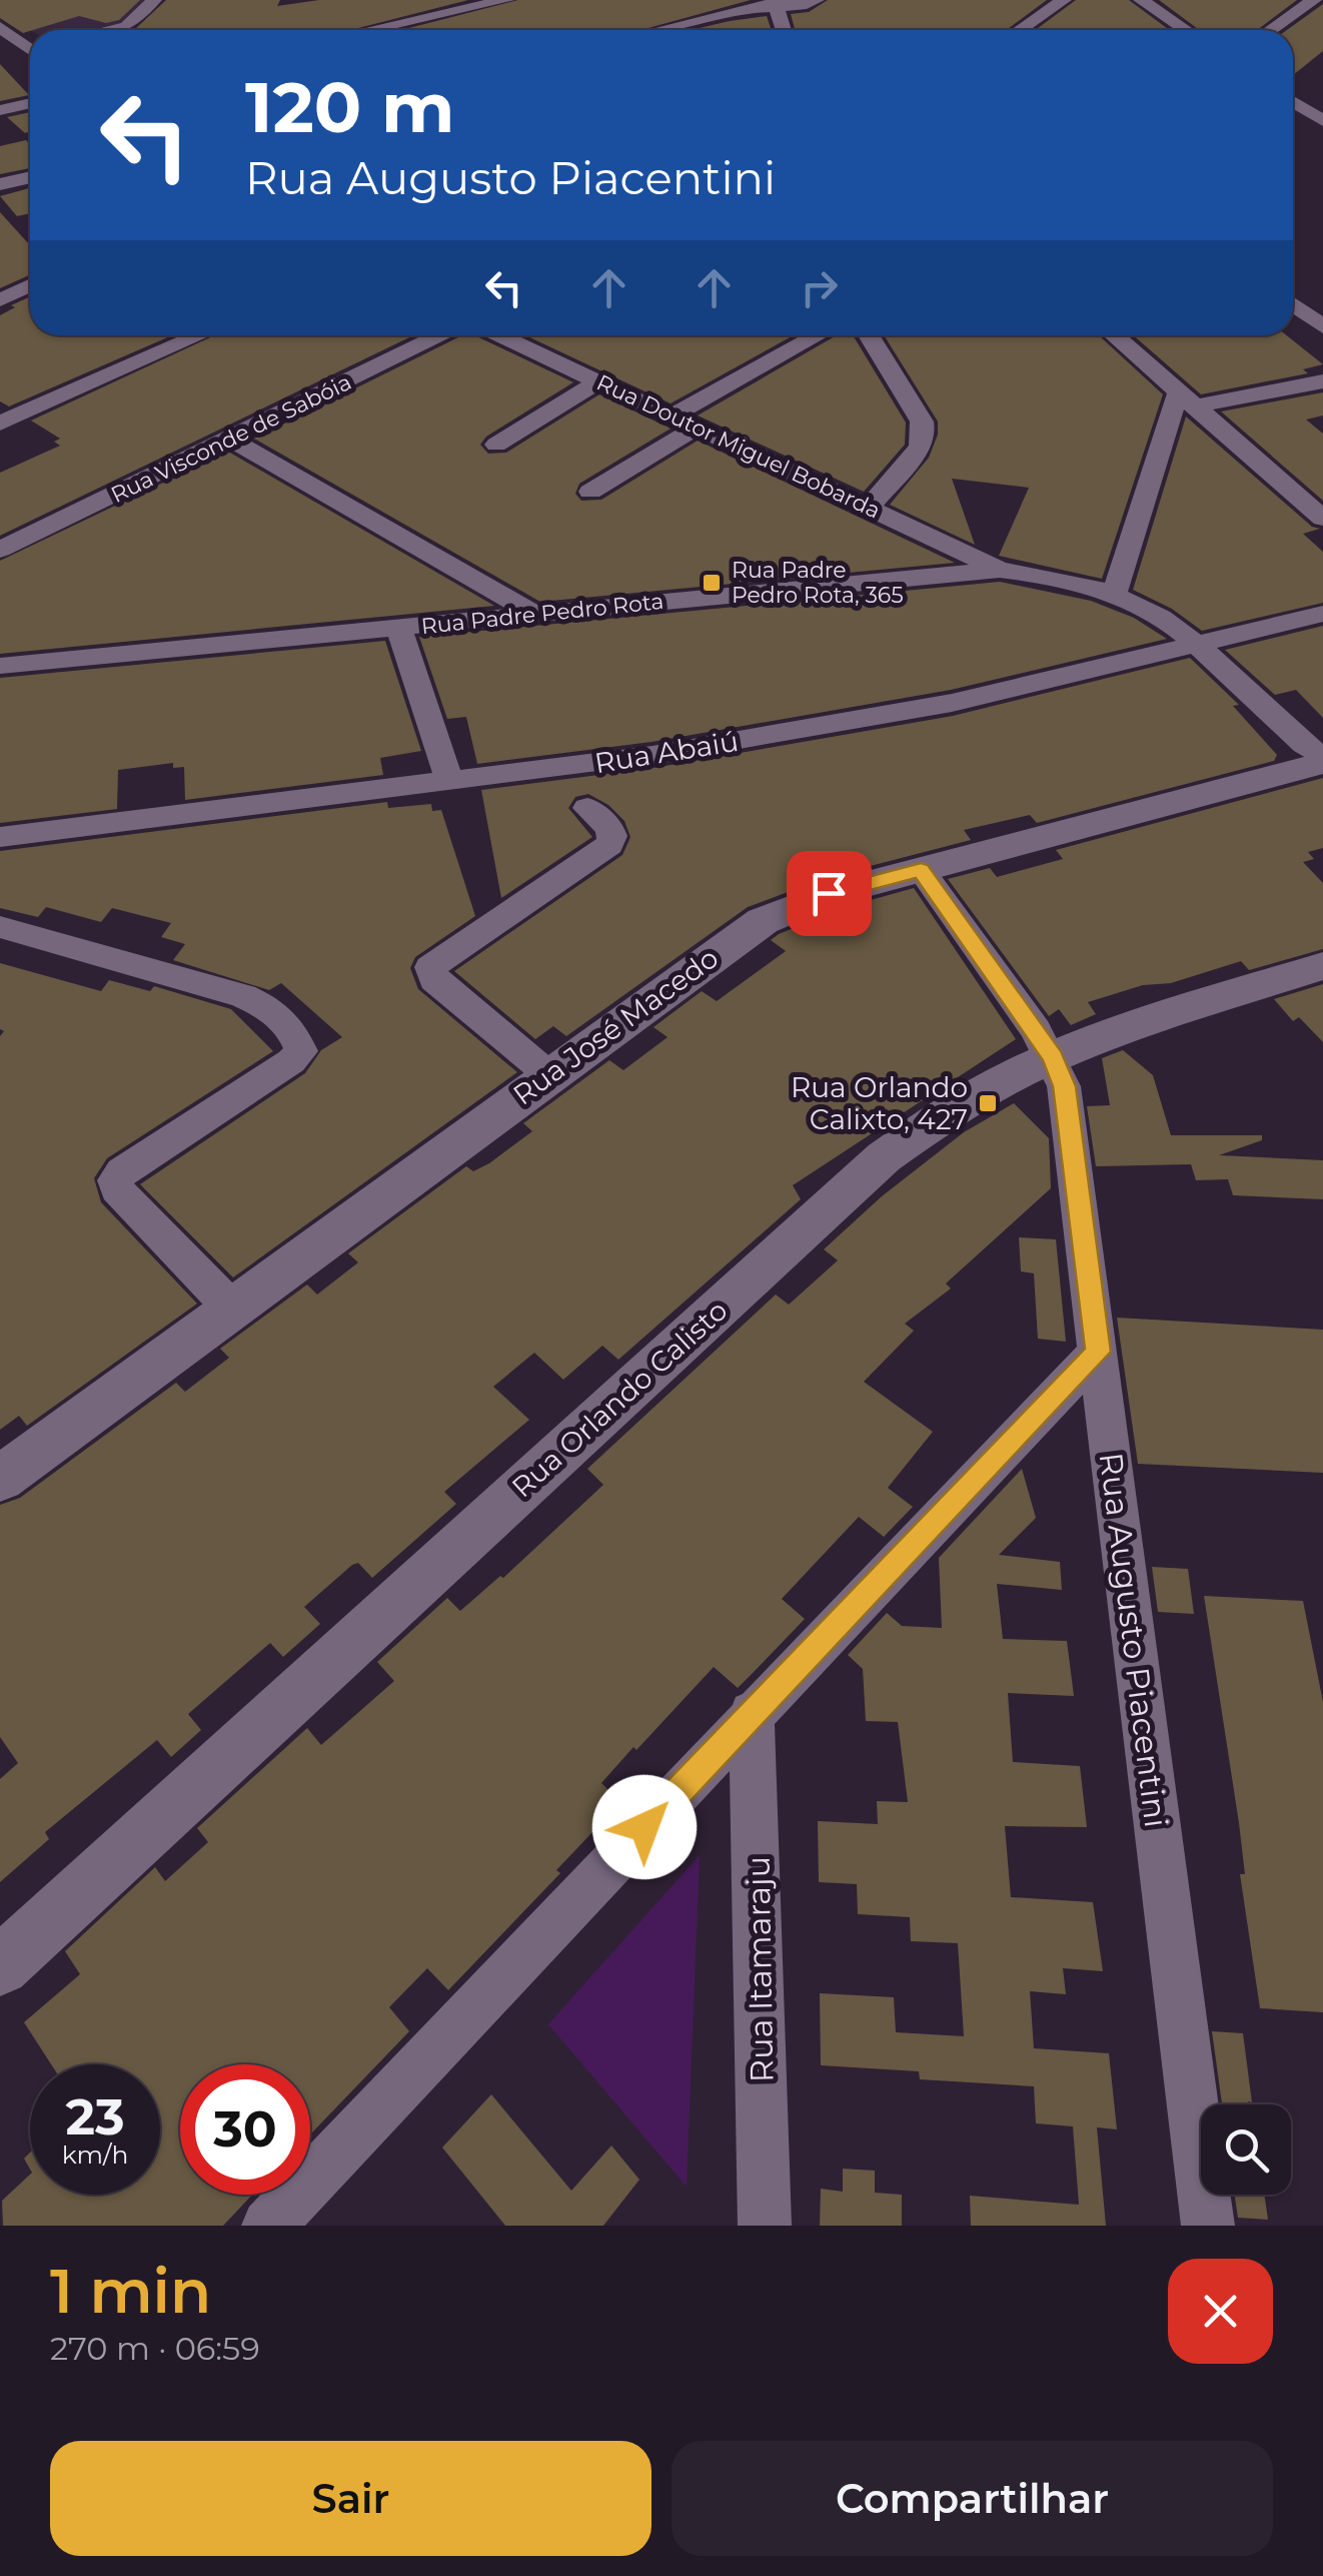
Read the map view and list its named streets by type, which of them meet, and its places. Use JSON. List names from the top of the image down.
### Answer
{
  "streets": {
    "street": [
      "Rua Visconde de Sabóia",
      "Rua Doutor Miguel Bobarda",
      "Rua Padre Pedro Rota",
      "Rua Abaiú",
      "Rua José Macedo",
      "Rua Orlando Calisto",
      "Rua Augusto Piacentini",
      "Rua Itamaraju"
    ]
  },
  "crossings": [
    ["Rua Doutor Miguel Bobarda", "Rua Padre Pedro Rota"],
    ["Rua Padre Pedro Rota", "Rua Abaiú"],
    ["Rua Padre Pedro Rota", "Rua José Macedo"],
    ["Rua José Macedo", "Rua Augusto Piacentini"],
    ["Rua Orlando Calisto", "Rua Augusto Piacentini"]
  ],
  "places": {
    "transit": ["Rua Padre Pedro Rota, 365", "Rua Orlando Calixto, 427"]
  },
  "page": {
    "turn": ["120 m", "Rua Augusto Piacentini"],
    "speed": "23 km/h",
    "limit": "30",
    "heading": ["1 min", "270 m · 06:59"],
    "buttons": ["Sair", "Compartilhar"]
  }
}
